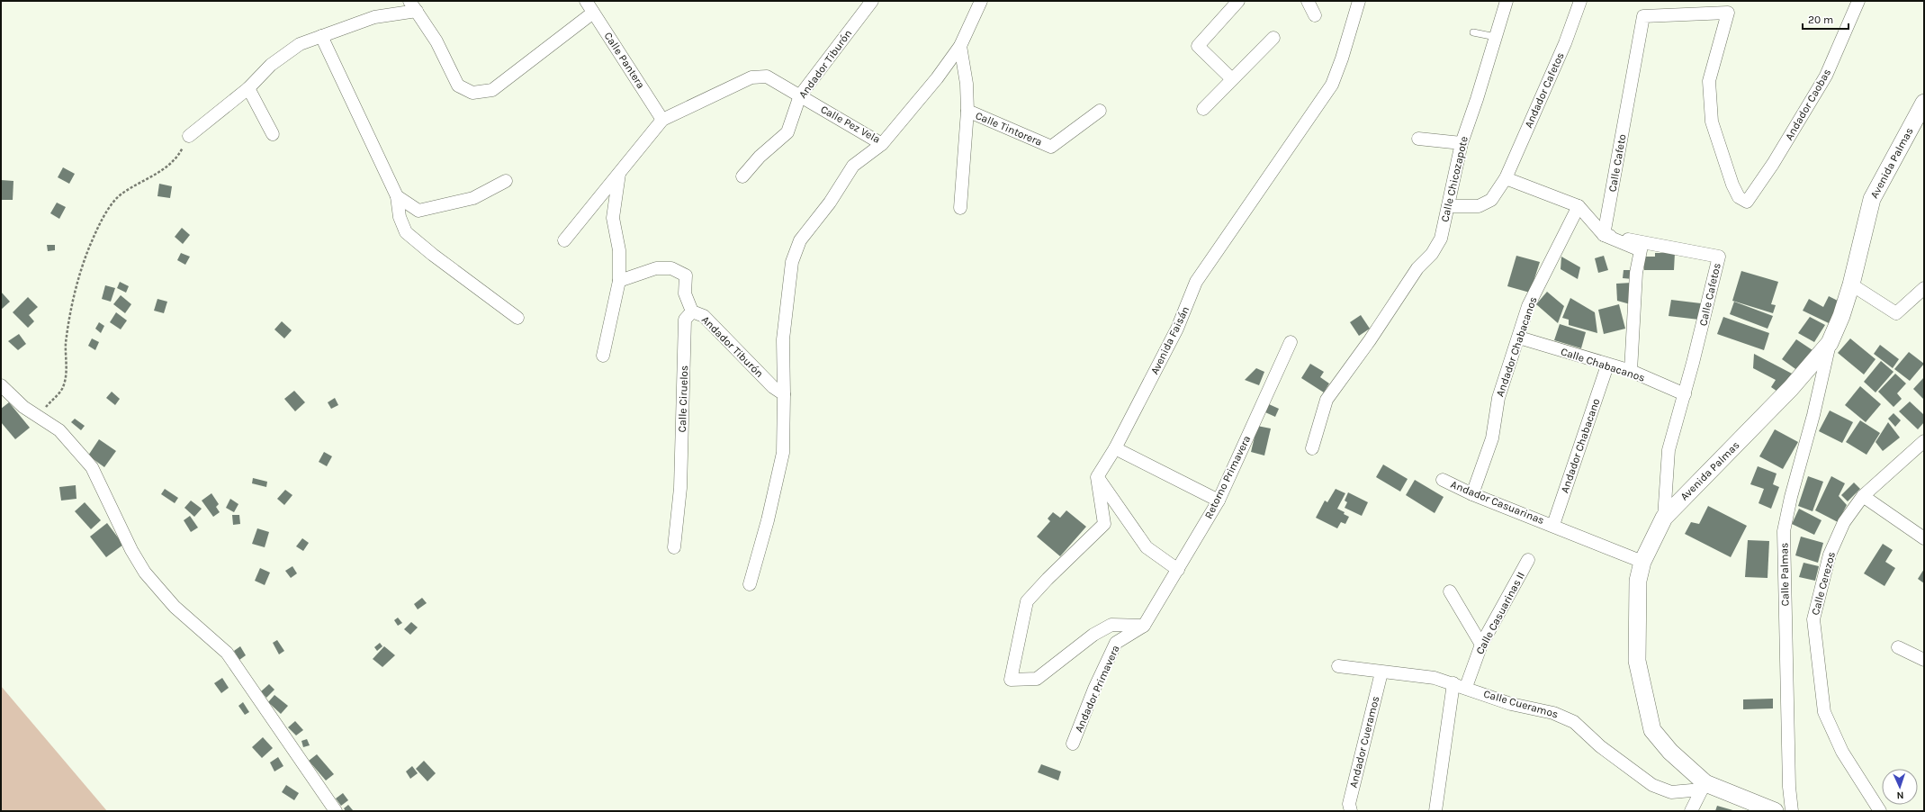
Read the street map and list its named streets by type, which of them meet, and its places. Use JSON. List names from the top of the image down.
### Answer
{
  "streets": {
    "main road": ["Avenida Palmas"],
    "street": [
      "Calle Pantera",
      "Andador Tiburón",
      "Andador Cafetos",
      "Andador Caobas",
      "Calle Pez Vela",
      "Calle Tintorera",
      "Calle Cafeto",
      "Calle Chicozapote",
      "Calle Cafetos",
      "Avenida Faisán",
      "Andador Chabacanos",
      "Calle Chabacanos",
      "Calle Ciruelos",
      "Andador Chabacano",
      "Retorno Primavera",
      "Andador Casuarinas",
      "Calle Palmas",
      "Calle Cerezos",
      "Calle Casuarinas II",
      "Andador Primavera",
      "Calle Cueramos",
      "Andador Cueramos"
    ]
  },
  "crossings": [
    ["Calle Pantera", "Calle Pez Vela"],
    ["Andador Tiburón", "Calle Pez Vela"],
    ["Andador Tiburón", "Calle Ciruelos"],
    ["Andador Cafetos", "Calle Chicozapote"],
    ["Andador Caobas", "Calle Cafeto"],
    ["Calle Pez Vela", "Calle Tintorera"],
    ["Calle Cafeto", "Calle Cafetos"],
    ["Avenida Palmas", "Calle Cafetos"],
    ["Avenida Palmas", "Andador Casuarinas"],
    ["Avenida Palmas", "Calle Palmas"],
    ["Avenida Palmas", "Calle Cueramos"],
    ["Calle Cafetos", "Calle Chabacanos"],
    ["Andador Chabacanos", "Calle Chabacanos"],
    ["Andador Chabacanos", "Andador Casuarinas"],
    ["Calle Chabacanos", "Andador Chabacano"],
    ["Andador Chabacano", "Andador Casuarinas"],
    ["Retorno Primavera", "Andador Primavera"],
    ["Calle Casuarinas II", "Calle Cueramos"],
    ["Calle Cueramos", "Andador Cueramos"]
  ],
  "scale_bar": "20 m",
  "north": "bottom"
}
